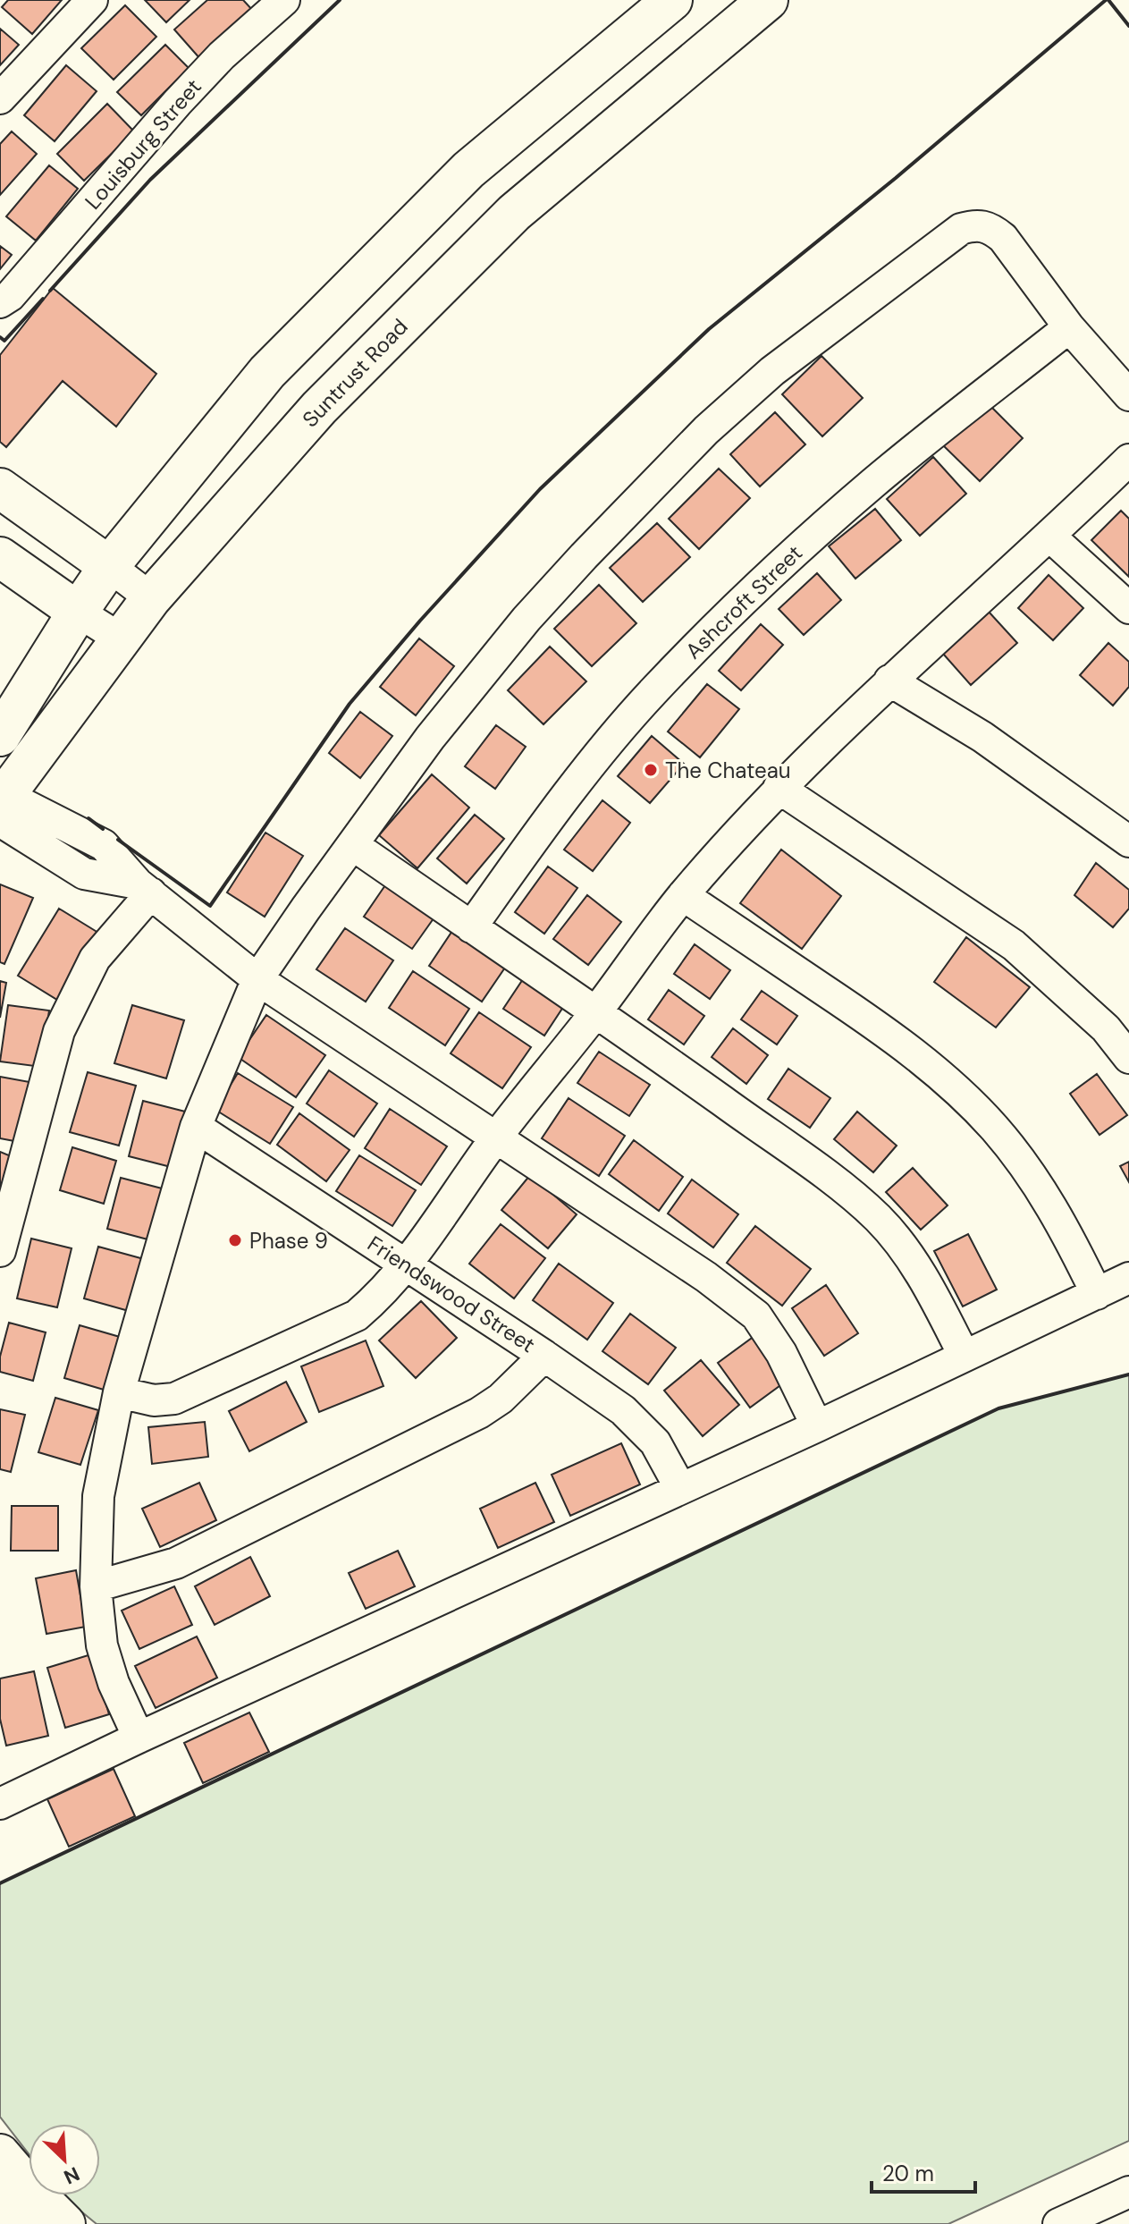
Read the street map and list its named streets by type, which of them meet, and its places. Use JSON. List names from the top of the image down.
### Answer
{
  "streets": {
    "street": [
      "Louisburg Street",
      "Suntrust Road",
      "Ashcroft Street",
      "Friendswood Street"
    ]
  },
  "places": ["The Chateau", "Phase 9"],
  "scale_bar": "20 m",
  "north": "bottom right"
}
